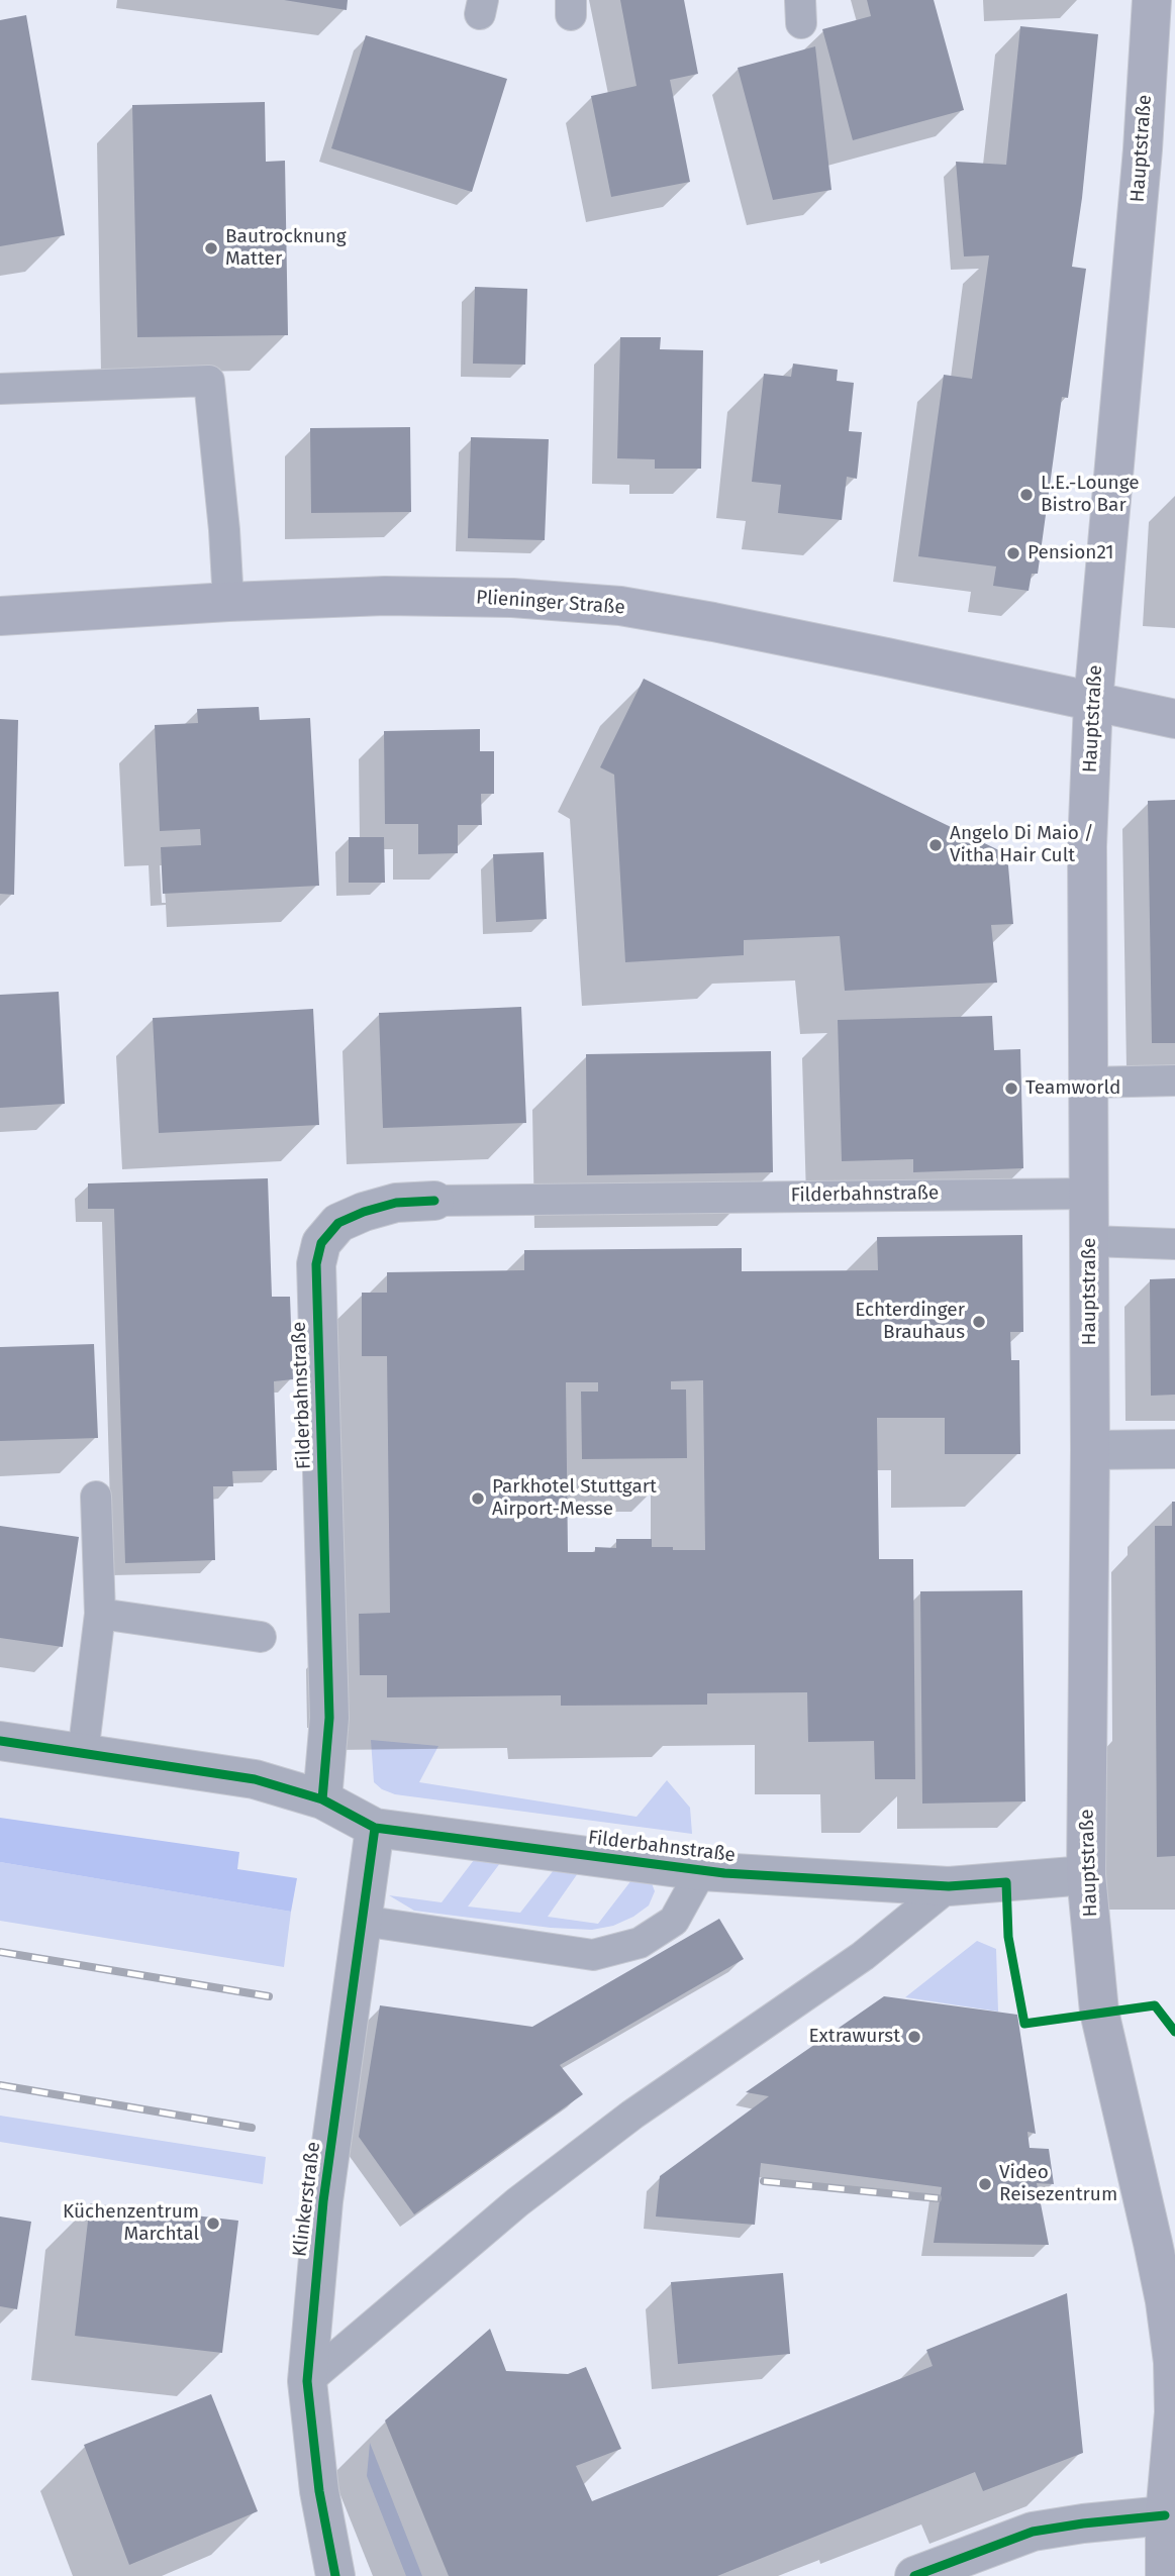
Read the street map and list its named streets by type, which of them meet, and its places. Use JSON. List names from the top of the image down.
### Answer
{
  "streets": {
    "main road": ["Hauptstraße", "Plieninger Straße"],
    "street": ["Filderbahnstraße", "Klinkerstraße"]
  },
  "crossings": [
    ["Hauptstraße", "Plieninger Straße"],
    ["Hauptstraße", "Filderbahnstraße"],
    ["Filderbahnstraße", "Klinkerstraße"]
  ],
  "places": [
    "Bautrocknung Matter",
    "L.E.-Lounge Bistro Bar",
    "Pension21",
    "Angelo Di Maio / Vitha Hair Cult",
    "Teamworld",
    "Echterdinger Brauhaus",
    "Parkhotel Stuttgart Airport-Messe",
    "Extrawurst",
    "Video Reisezentrum",
    "Küchenzentrum Marchtal"
  ]
}
